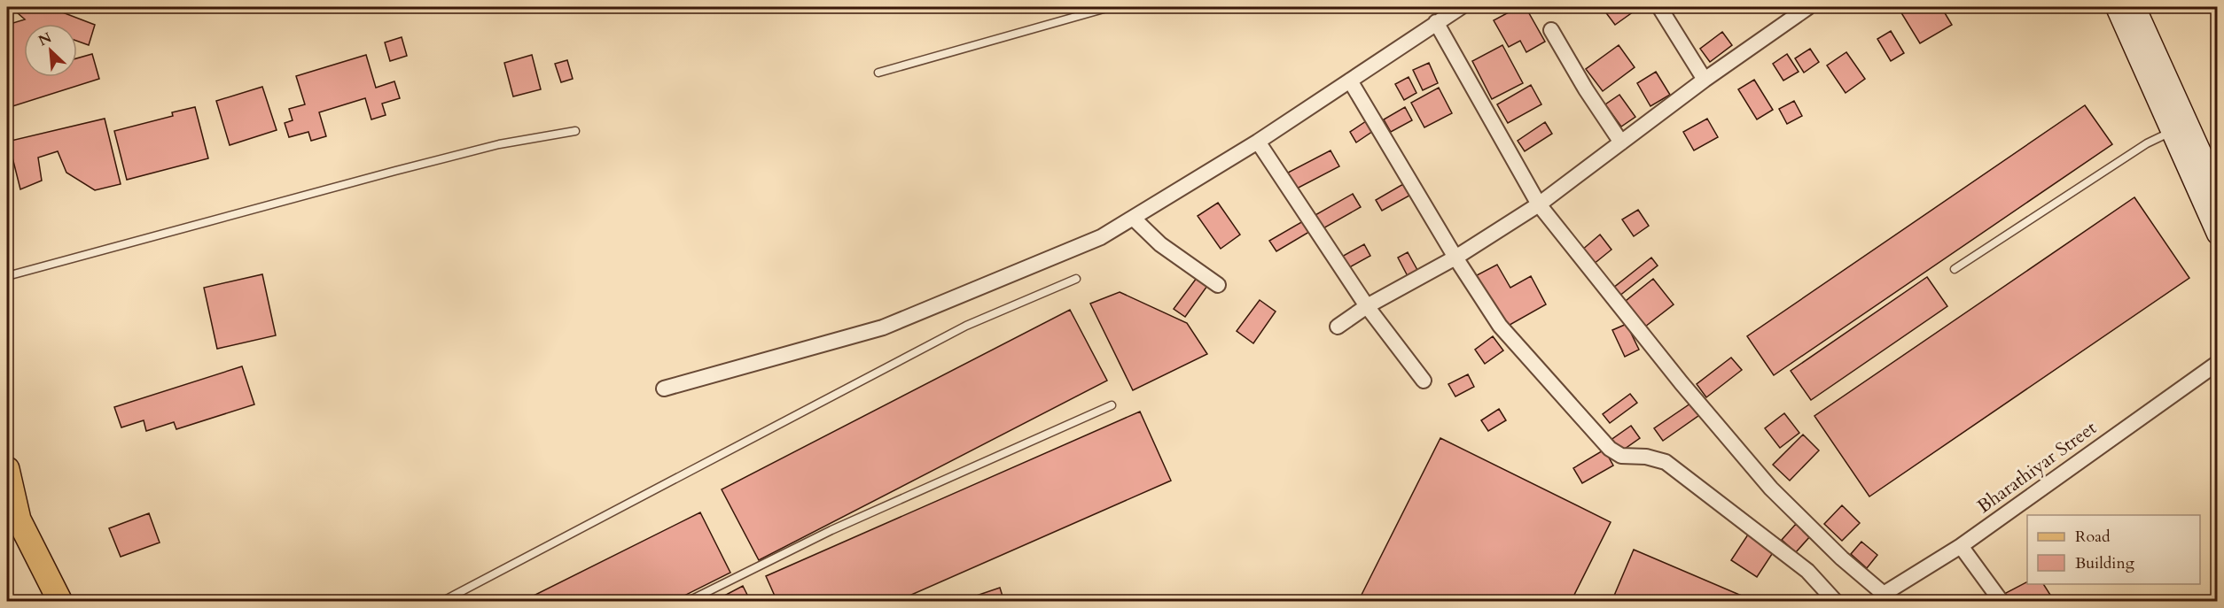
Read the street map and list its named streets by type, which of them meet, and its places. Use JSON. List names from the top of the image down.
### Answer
{
  "streets": {
    "street": ["Bharathiyar Street"]
  },
  "legend": ["Road", "Building"],
  "north": "top left"
}
